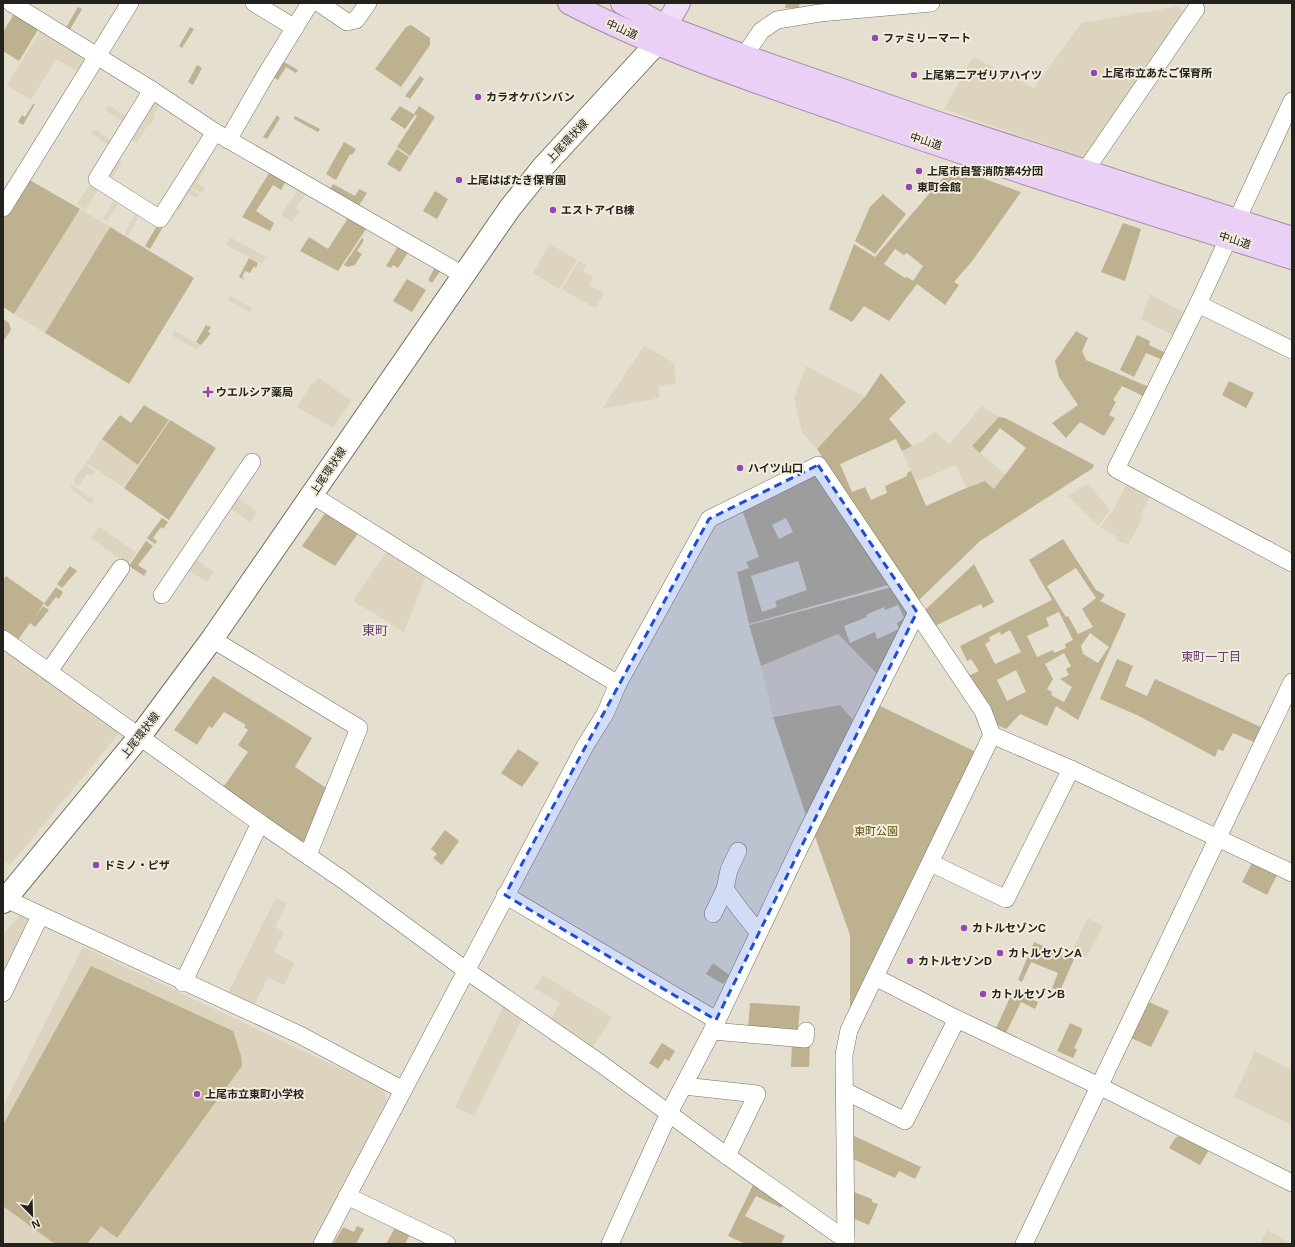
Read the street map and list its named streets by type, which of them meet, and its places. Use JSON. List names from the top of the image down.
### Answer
{
  "streets": {
    "highway": ["中山道"],
    "main road": ["上尾環状線"]
  },
  "crossings": [
    ["中山道", "上尾環状線"]
  ],
  "districts": ["東町", "東町一丁目"],
  "parks": ["東町公園"],
  "places": {
    "other": [
      "ファミリーマート",
      "上尾市立あたご保育所",
      "上尾第二アゼリアハイツ",
      "カラオケバンバン",
      "上尾市自警消防第4分団",
      "上尾はばたき保育園",
      "東町会館",
      "エストアイB棟",
      "ハイツ山口",
      "ドミノ・ピザ",
      "カトルセゾンC",
      "カトルセゾンA",
      "カトルセゾンD",
      "カトルセゾンB",
      "上尾市立東町小学校"
    ],
    "health": ["ウエルシア薬局"]
  },
  "north": "bottom right"
}
